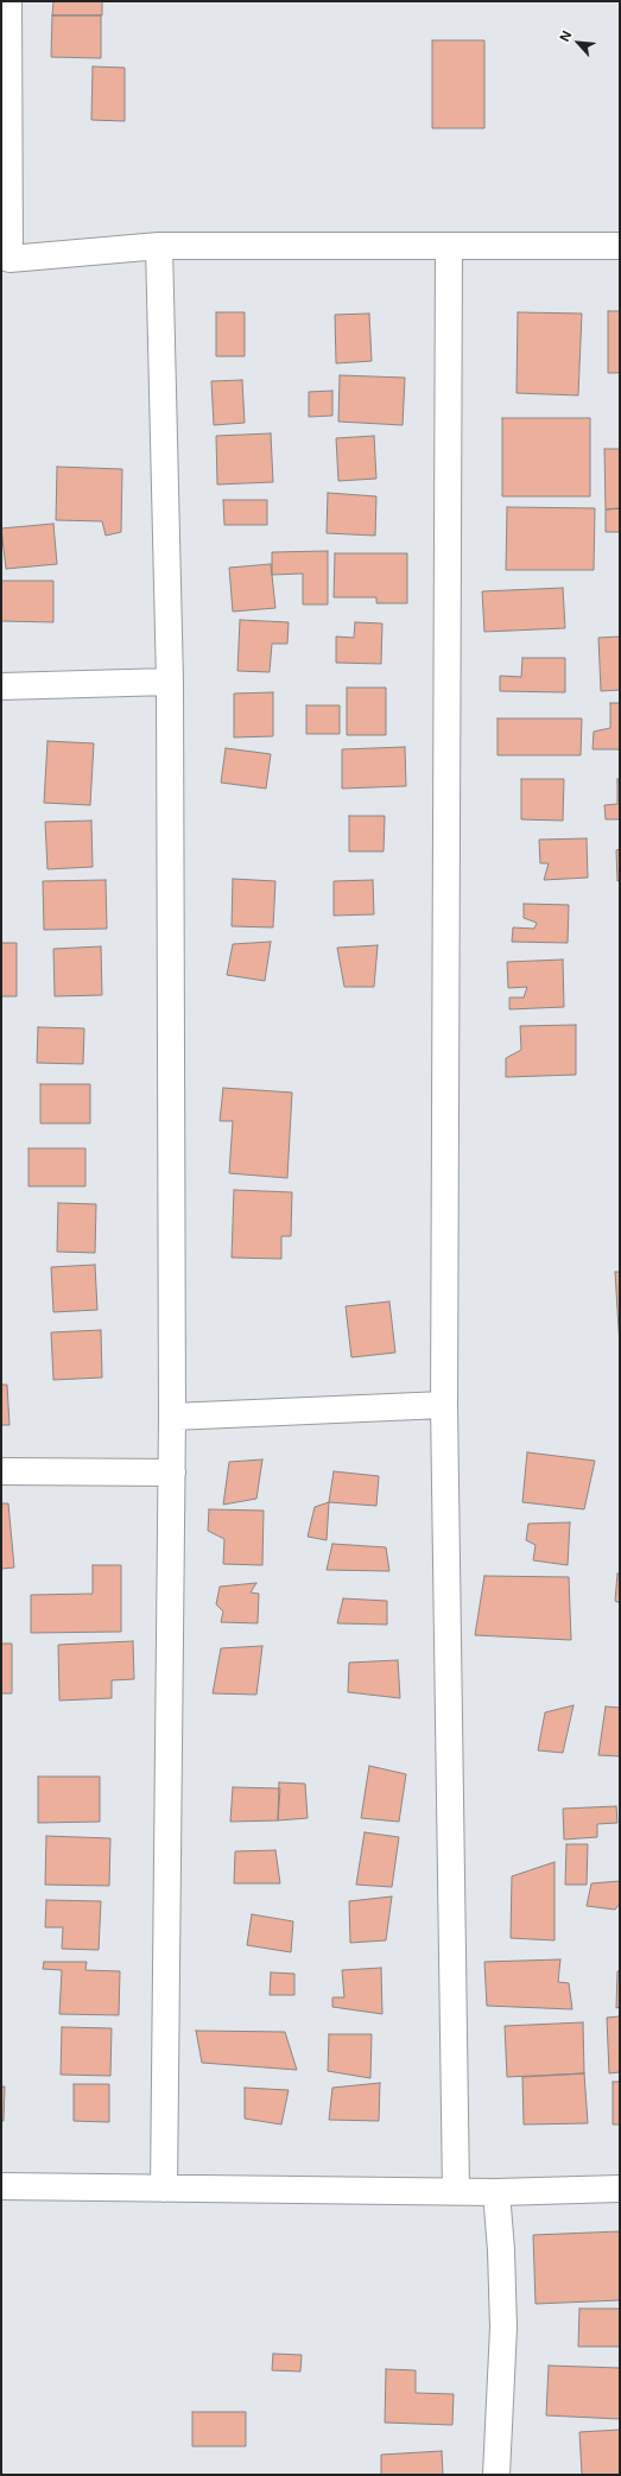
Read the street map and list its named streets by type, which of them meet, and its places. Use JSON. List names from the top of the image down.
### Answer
{
  "north": "top left"
}
